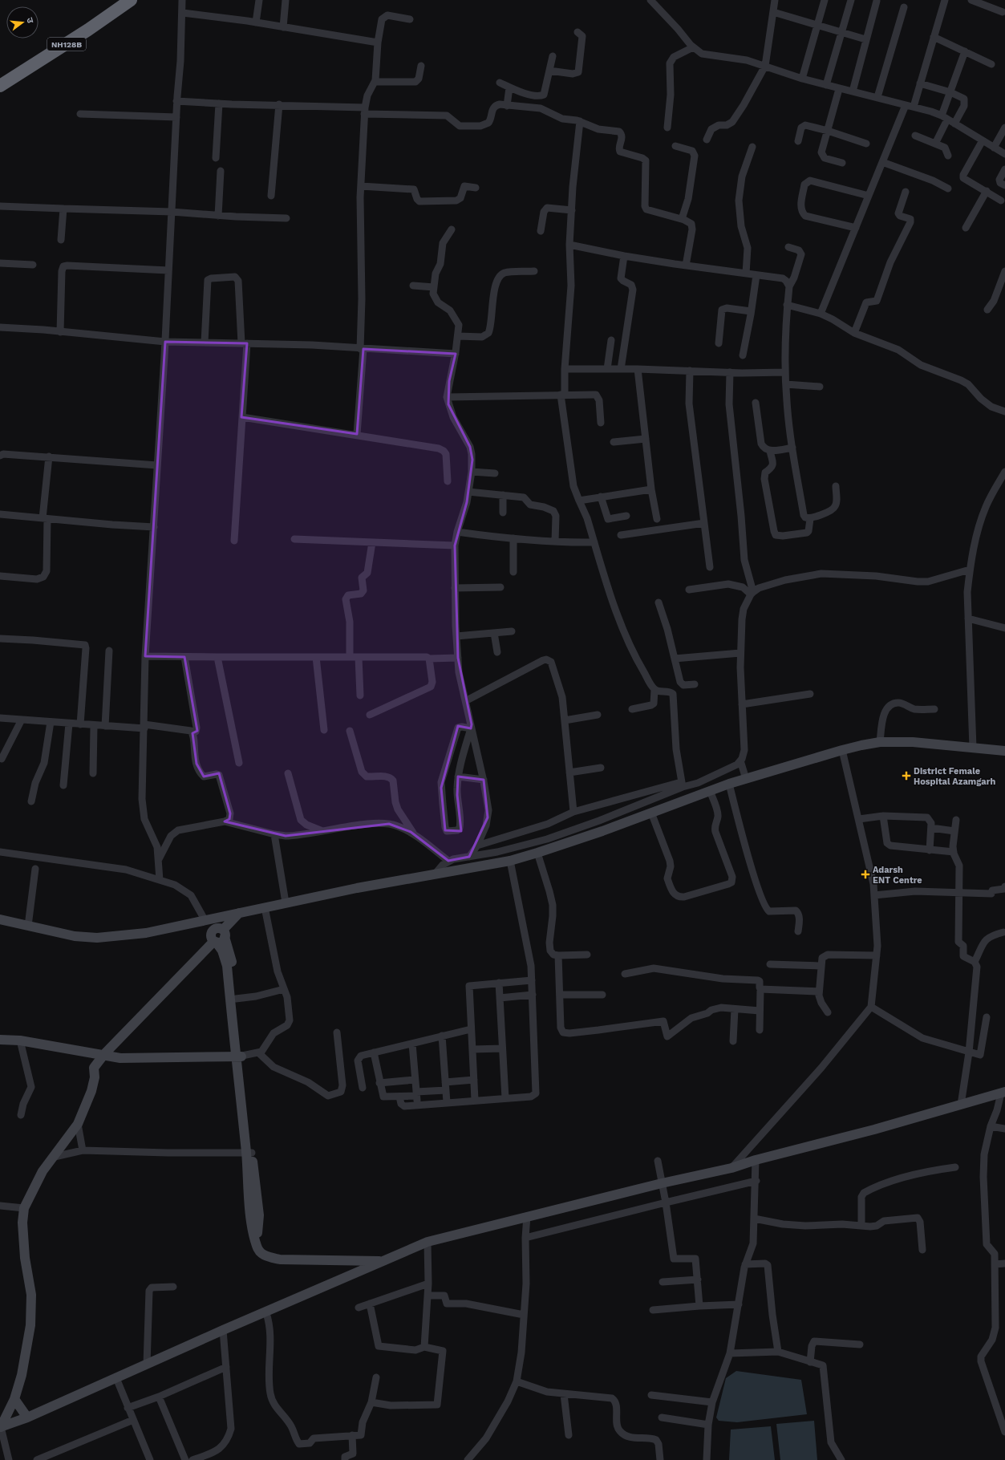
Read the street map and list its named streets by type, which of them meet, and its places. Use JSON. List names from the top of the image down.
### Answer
{
  "streets": {
    "highway": ["NH128B"]
  },
  "places": {
    "health": ["District Female Hospital Azamgarh", "Adarsh ENT Centre"]
  },
  "north": "right"
}
